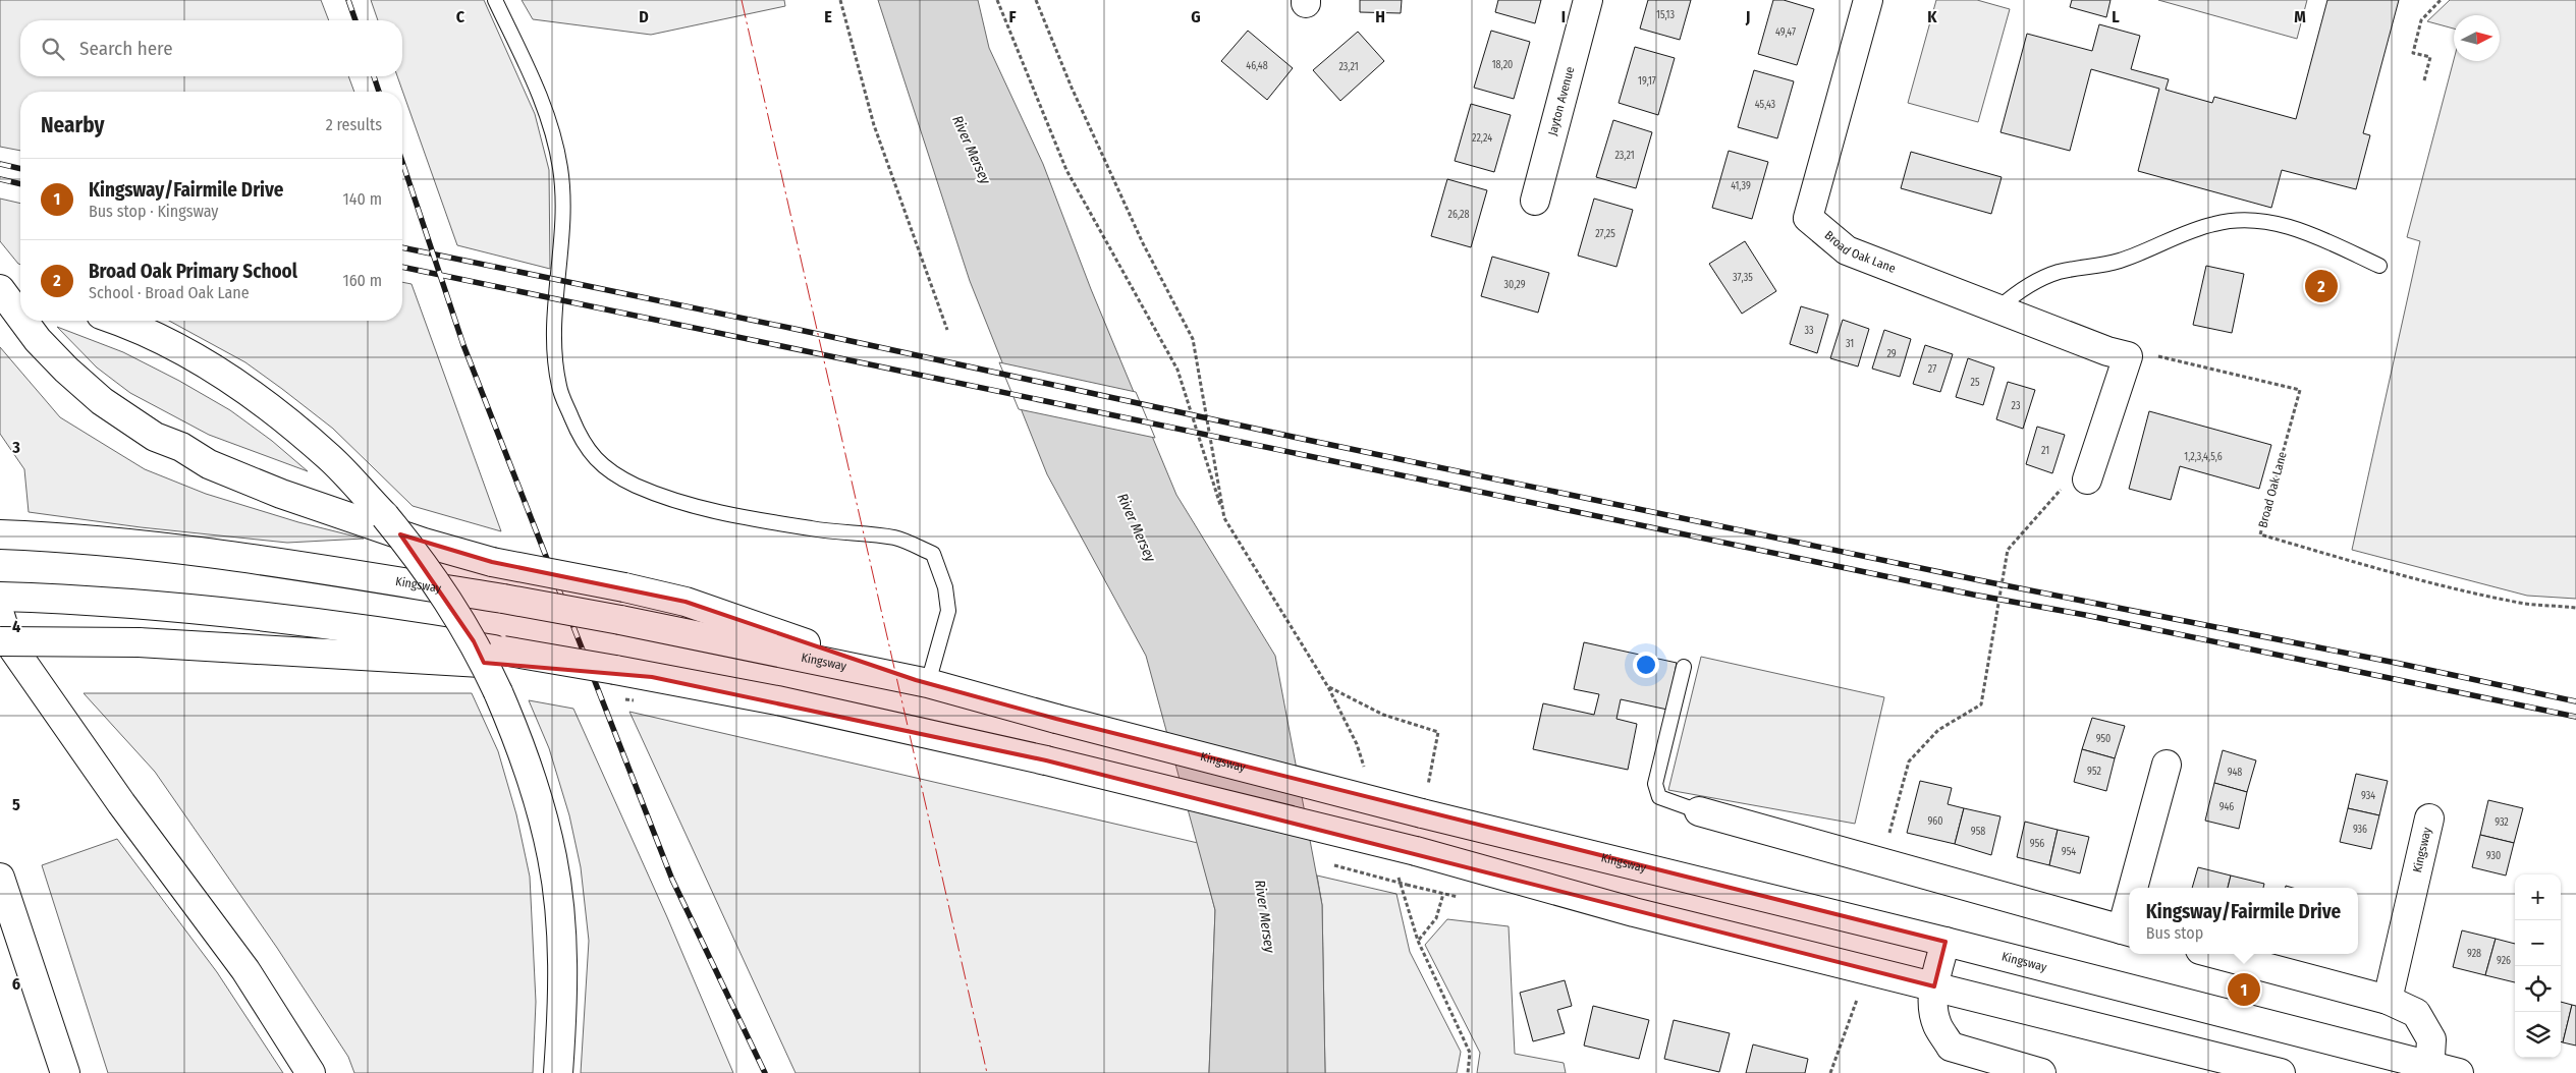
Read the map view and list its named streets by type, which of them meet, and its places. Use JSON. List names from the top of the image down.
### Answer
{
  "streets": {
    "main road": ["Jayton Avenue", "Broad Oak Lane", "Kingsway"]
  },
  "water": ["River Mersey"],
  "house_numbers": [
    "15,13",
    "49,47",
    "18,20",
    "46,48",
    "23,21",
    "19,17",
    "45,43",
    "22,24",
    "23,21",
    "41,39",
    "26,28",
    "27,25",
    "37,35",
    "30,29",
    "33",
    "31",
    "29",
    "27",
    "25",
    "23",
    "21",
    "1,2,3,4,5,6",
    "950",
    "952",
    "948",
    "934",
    "946",
    "960",
    "932",
    "936",
    "958",
    "956",
    "954",
    "930",
    "928",
    "926"
  ],
  "north": "right",
  "page": {
    "search": "Search here",
    "heading": ["Nearby", "2 results"],
    "list": [
      {
        "mark": "1",
        "name": "Kingsway/Fairmile Drive",
        "note": "Bus stop · Kingsway",
        "value": "140 m"
      },
      {
        "mark": "2",
        "name": "Broad Oak Primary School",
        "note": "School · Broad Oak Lane",
        "value": "160 m"
      }
    ],
    "pins": ["2", "1"],
    "map_buttons": ["+", "−"],
    "popup": ["Kingsway/Fairmile Drive", "Bus stop"]
  },
  "grid": {
    "columns": [
      "C",
      "D",
      "E",
      "F",
      "G",
      "H",
      "I",
      "J",
      "K",
      "L",
      "M"
    ],
    "rows": [
      "3",
      "4",
      "5",
      "6"
    ]
  }
}
